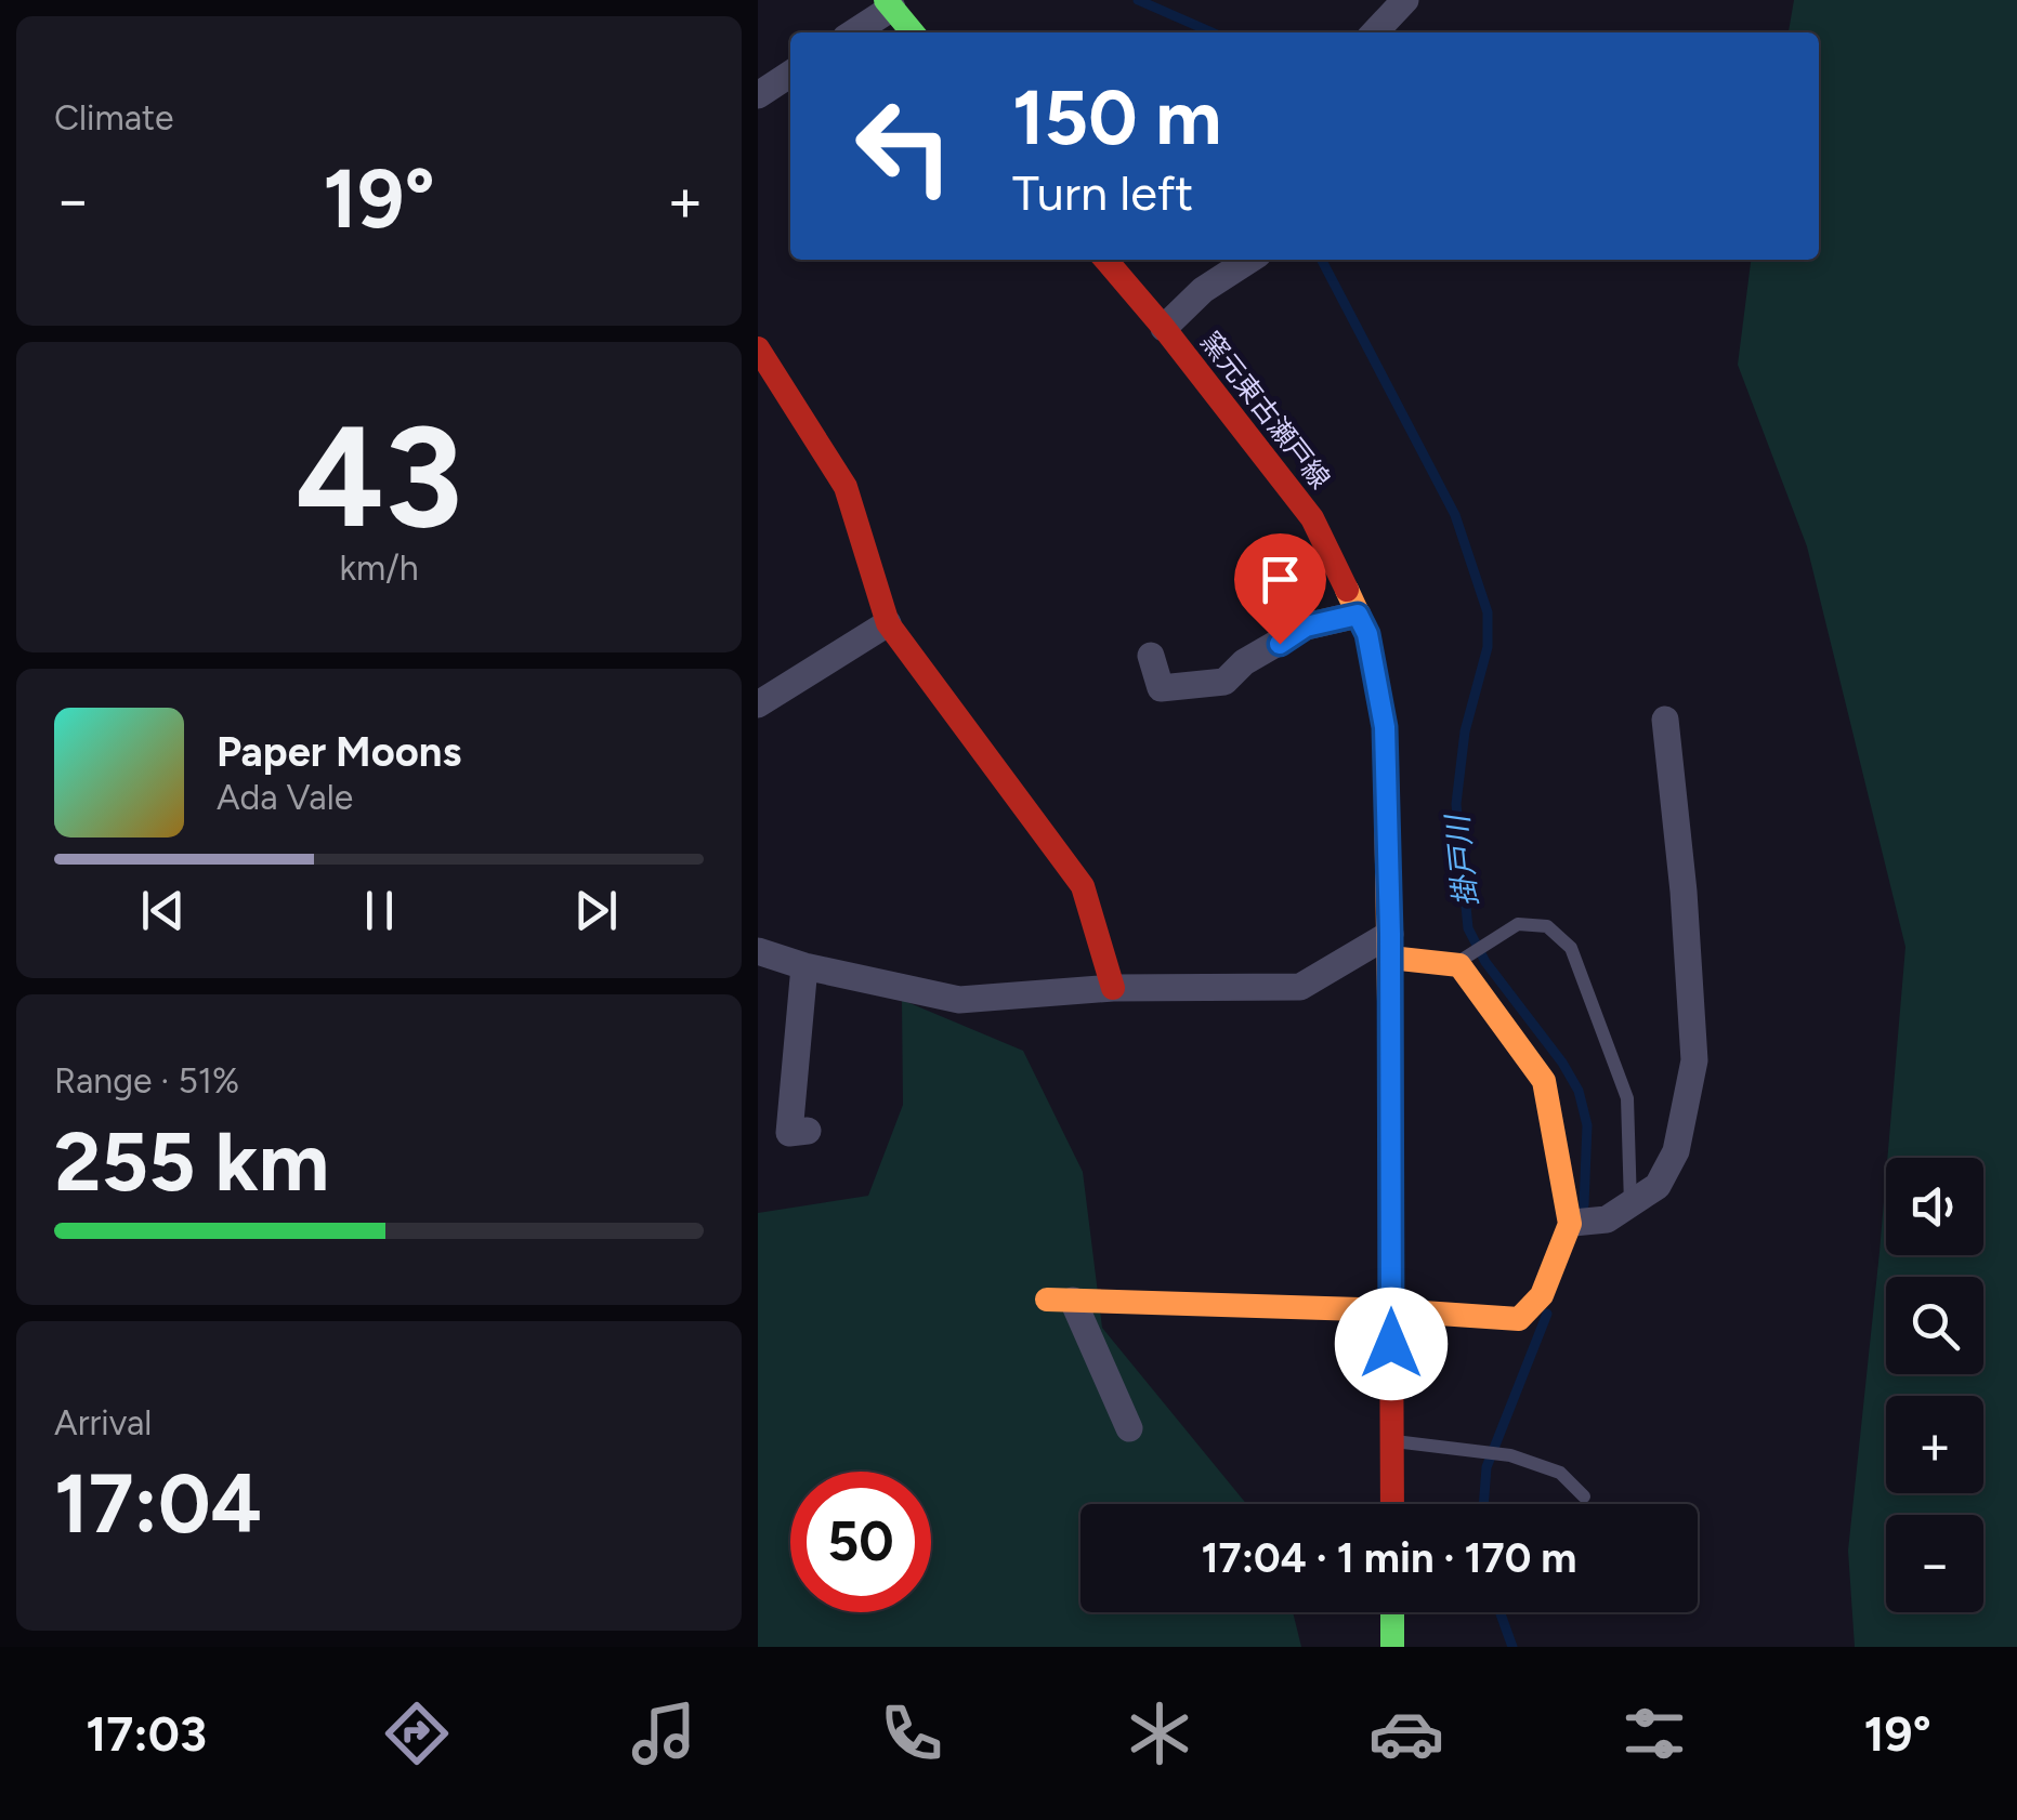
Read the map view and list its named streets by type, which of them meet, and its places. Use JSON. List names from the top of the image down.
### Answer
{
  "streets": {
    "street": ["窯元東古瀬戸線"]
  },
  "water": ["掛戸川"],
  "page": {
    "tile": [
      "Climate",
      ["43", "km/h"],
      ["Range · 51%", "255 km"],
      ["Arrival", "17:04"]
    ],
    "turn": ["150 m", "Turn left"],
    "heat": ["−", "19°", "+"],
    "song": ["Paper Moons", "Ada Vale"],
    "map_buttons": ["+", "−"],
    "limit": "50",
    "trip": "17:04 · 1 min · 170 m",
    "tabs": ["17:03", "19°"]
  }
}
